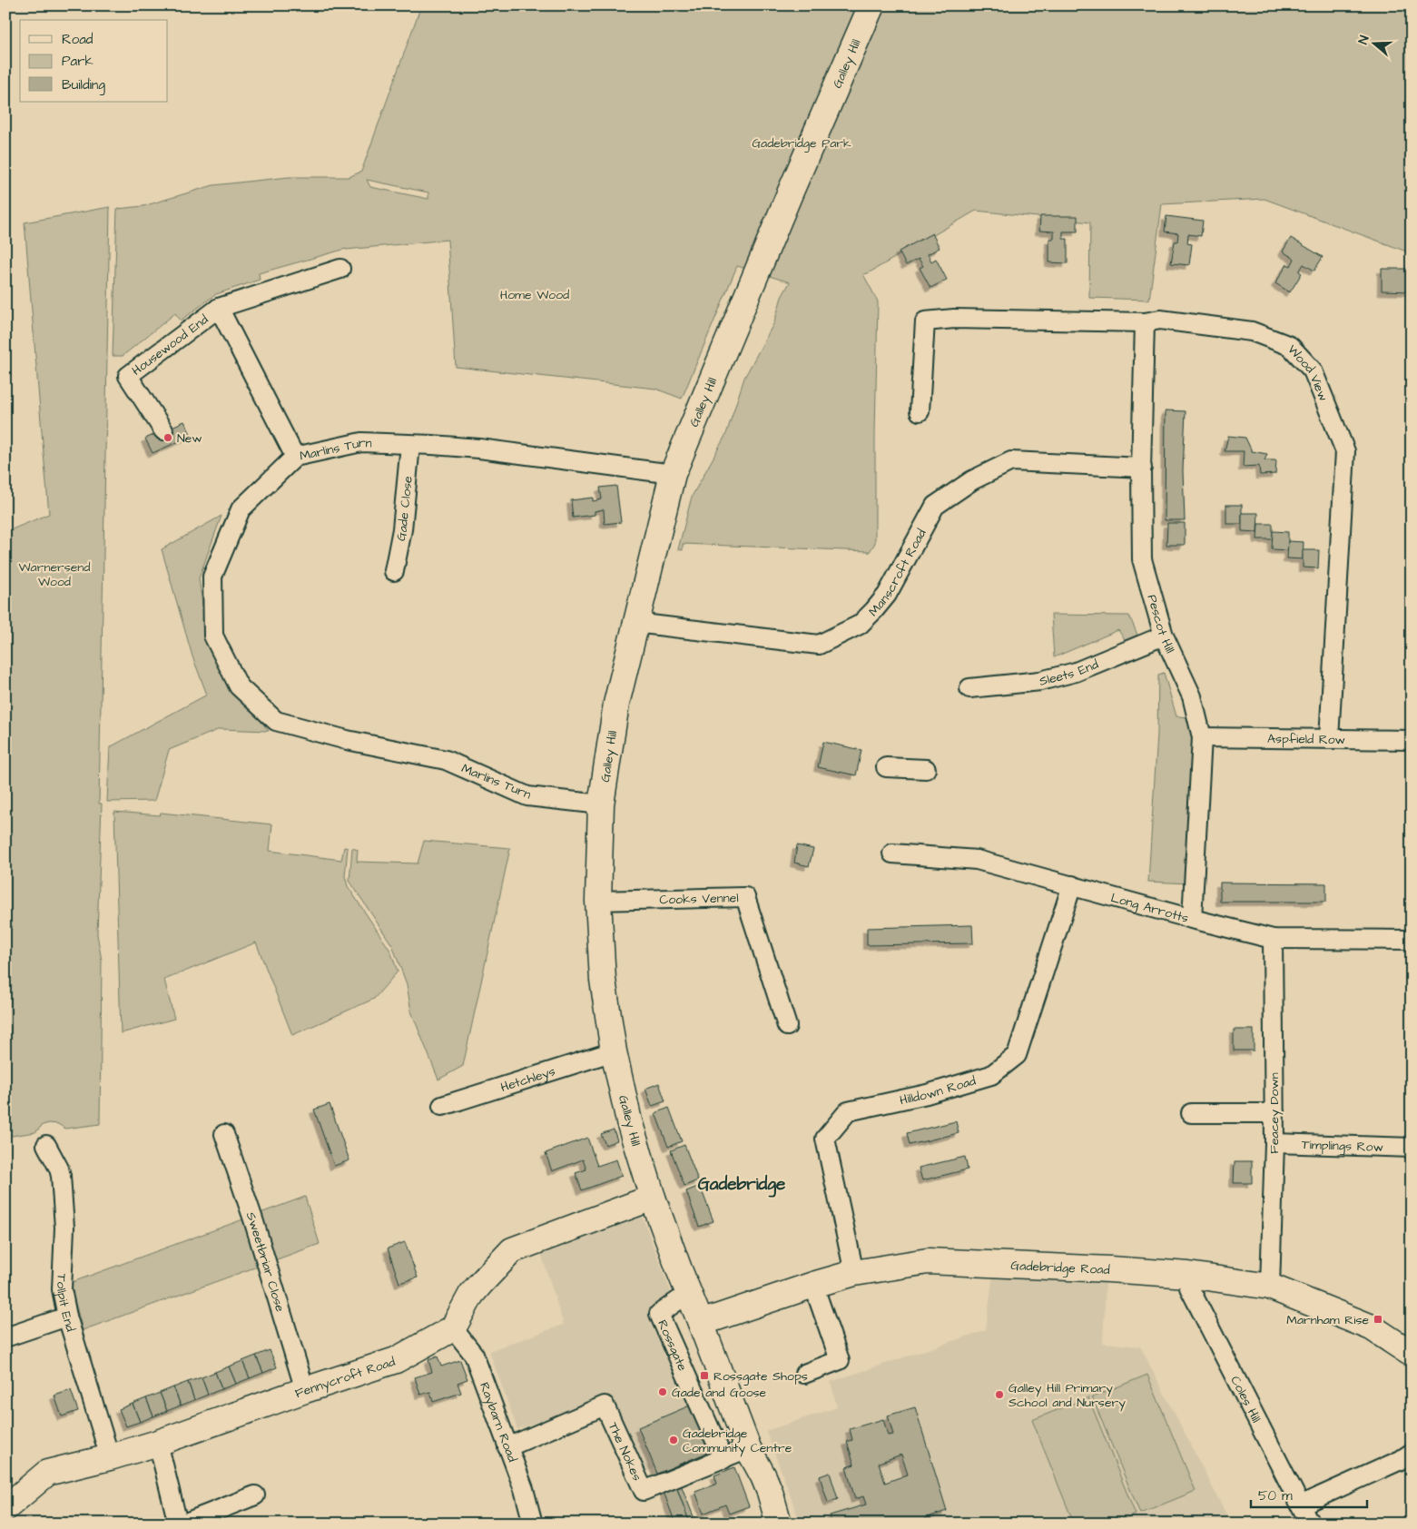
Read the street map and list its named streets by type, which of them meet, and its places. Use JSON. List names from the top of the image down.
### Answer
{
  "streets": {
    "street": [
      "Galley Hill",
      "Housewood End",
      "Wood View",
      "Marlins Turn",
      "Gade Close",
      "Manscroft Road",
      "Pescot Hill",
      "Sleets End",
      "Aspfield Row",
      "Cooks Vennel",
      "Long Arrotts",
      "Hetchleys",
      "Hilldown Road",
      "Feacey Down",
      "Timplings Row",
      "Sweetbriar Close",
      "Gadebridge Road",
      "Tollpit End",
      "Rossgate",
      "Fennycroft Road",
      "Coles Hill",
      "Raybarn Road",
      "The Nokes"
    ]
  },
  "crossings": [
    ["Galley Hill", "Marlins Turn"],
    ["Galley Hill", "Manscroft Road"],
    ["Galley Hill", "Cooks Vennel"],
    ["Galley Hill", "Hetchleys"],
    ["Galley Hill", "Gadebridge Road"],
    ["Galley Hill", "Rossgate"],
    ["Galley Hill", "The Nokes"],
    ["Housewood End", "Marlins Turn"],
    ["Wood View", "Pescot Hill"],
    ["Wood View", "Aspfield Row"],
    ["Marlins Turn", "Gade Close"],
    ["Manscroft Road", "Pescot Hill"],
    ["Pescot Hill", "Sleets End"],
    ["Pescot Hill", "Aspfield Row"],
    ["Pescot Hill", "Long Arrotts"],
    ["Long Arrotts", "Hilldown Road"],
    ["Long Arrotts", "Feacey Down"],
    ["Hilldown Road", "Gadebridge Road"],
    ["Feacey Down", "Timplings Row"],
    ["Feacey Down", "Gadebridge Road"],
    ["Sweetbriar Close", "Fennycroft Road"],
    ["Gadebridge Road", "Coles Hill"],
    ["Tollpit End", "Fennycroft Road"],
    ["Rossgate", "The Nokes"],
    ["Fennycroft Road", "Raybarn Road"],
    ["Raybarn Road", "The Nokes"]
  ],
  "districts": ["Gadebridge"],
  "parks": ["Gadebridge Park", "Home Wood", "Warnersend Wood"],
  "places": {
    "other": [
      "New",
      "Gade and Goose",
      "Galley Hill Primary School and Nursery",
      "Gadebridge Community Centre"
    ],
    "transit": ["Marnham Rise", "Rossgate Shops"]
  },
  "legend": ["Road", "Park", "Building"],
  "scale_bar": "50 m",
  "north": "left"
}
